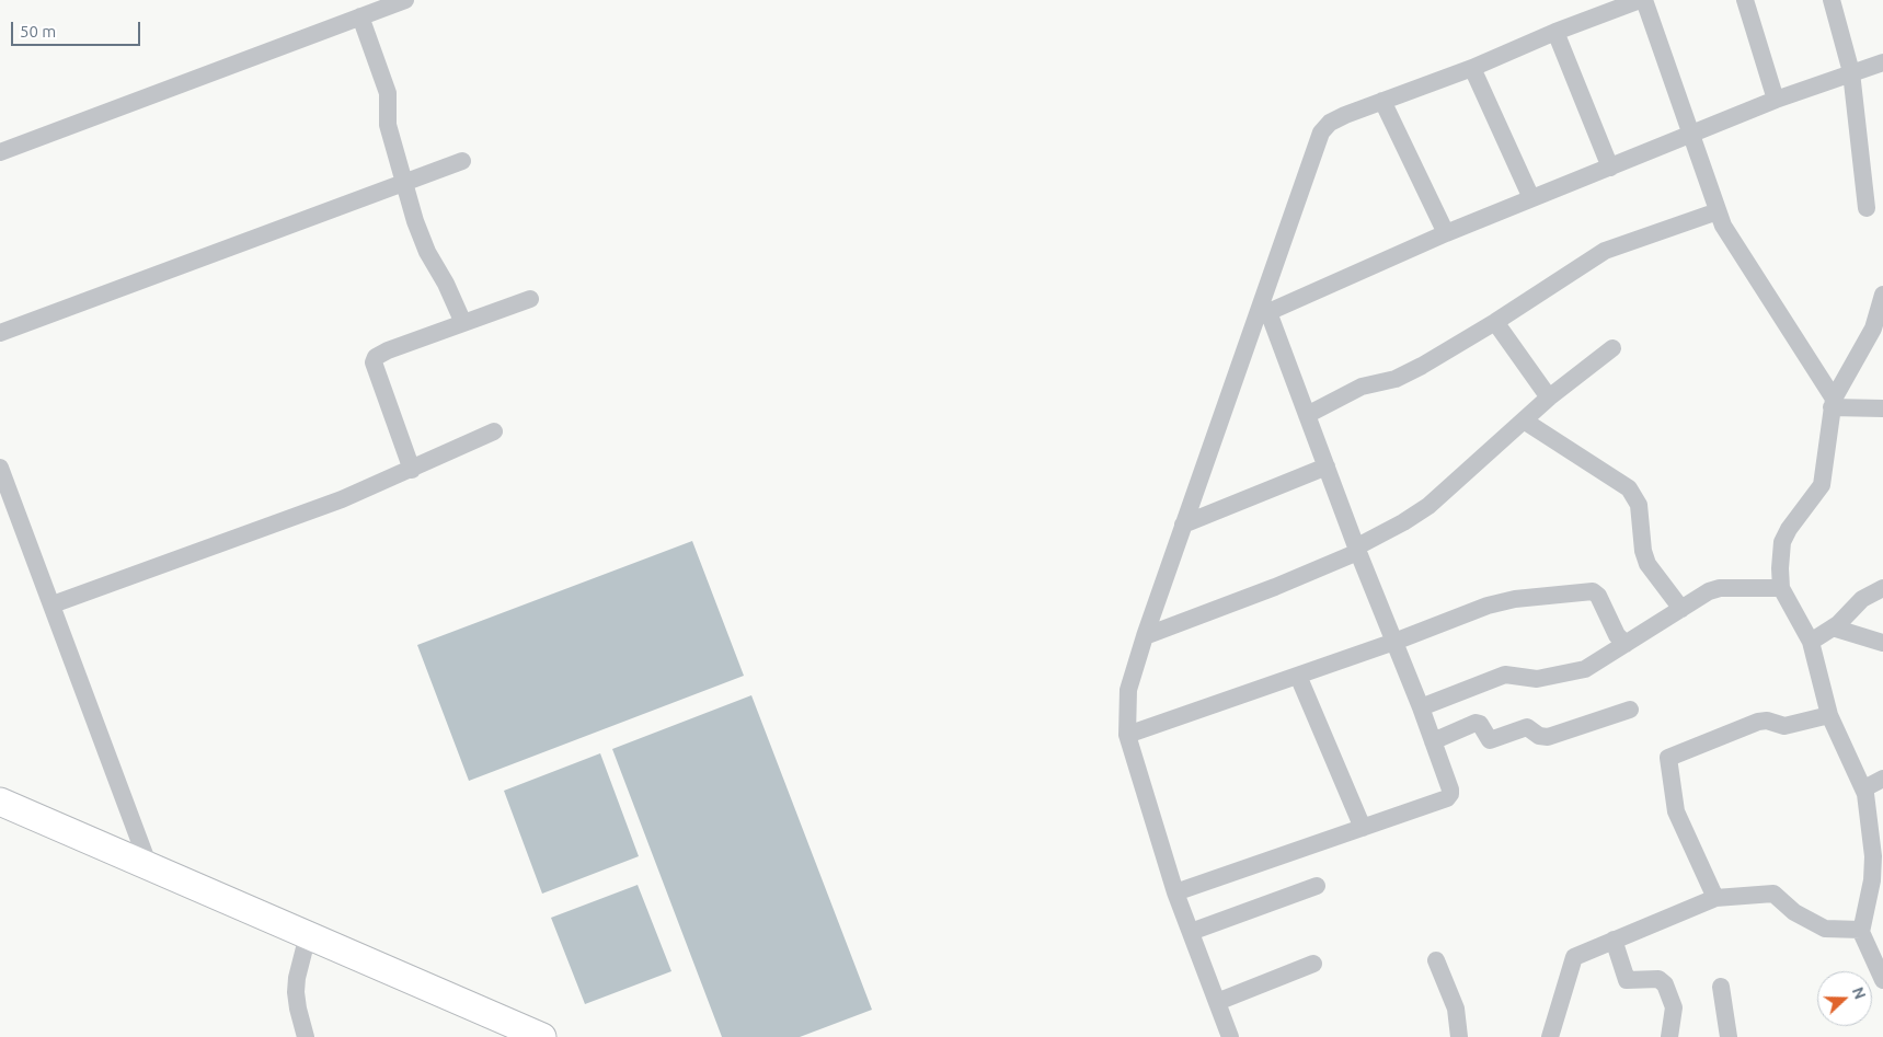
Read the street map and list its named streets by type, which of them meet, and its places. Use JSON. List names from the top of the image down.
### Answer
{
  "scale_bar": "50 m",
  "north": "right"
}
